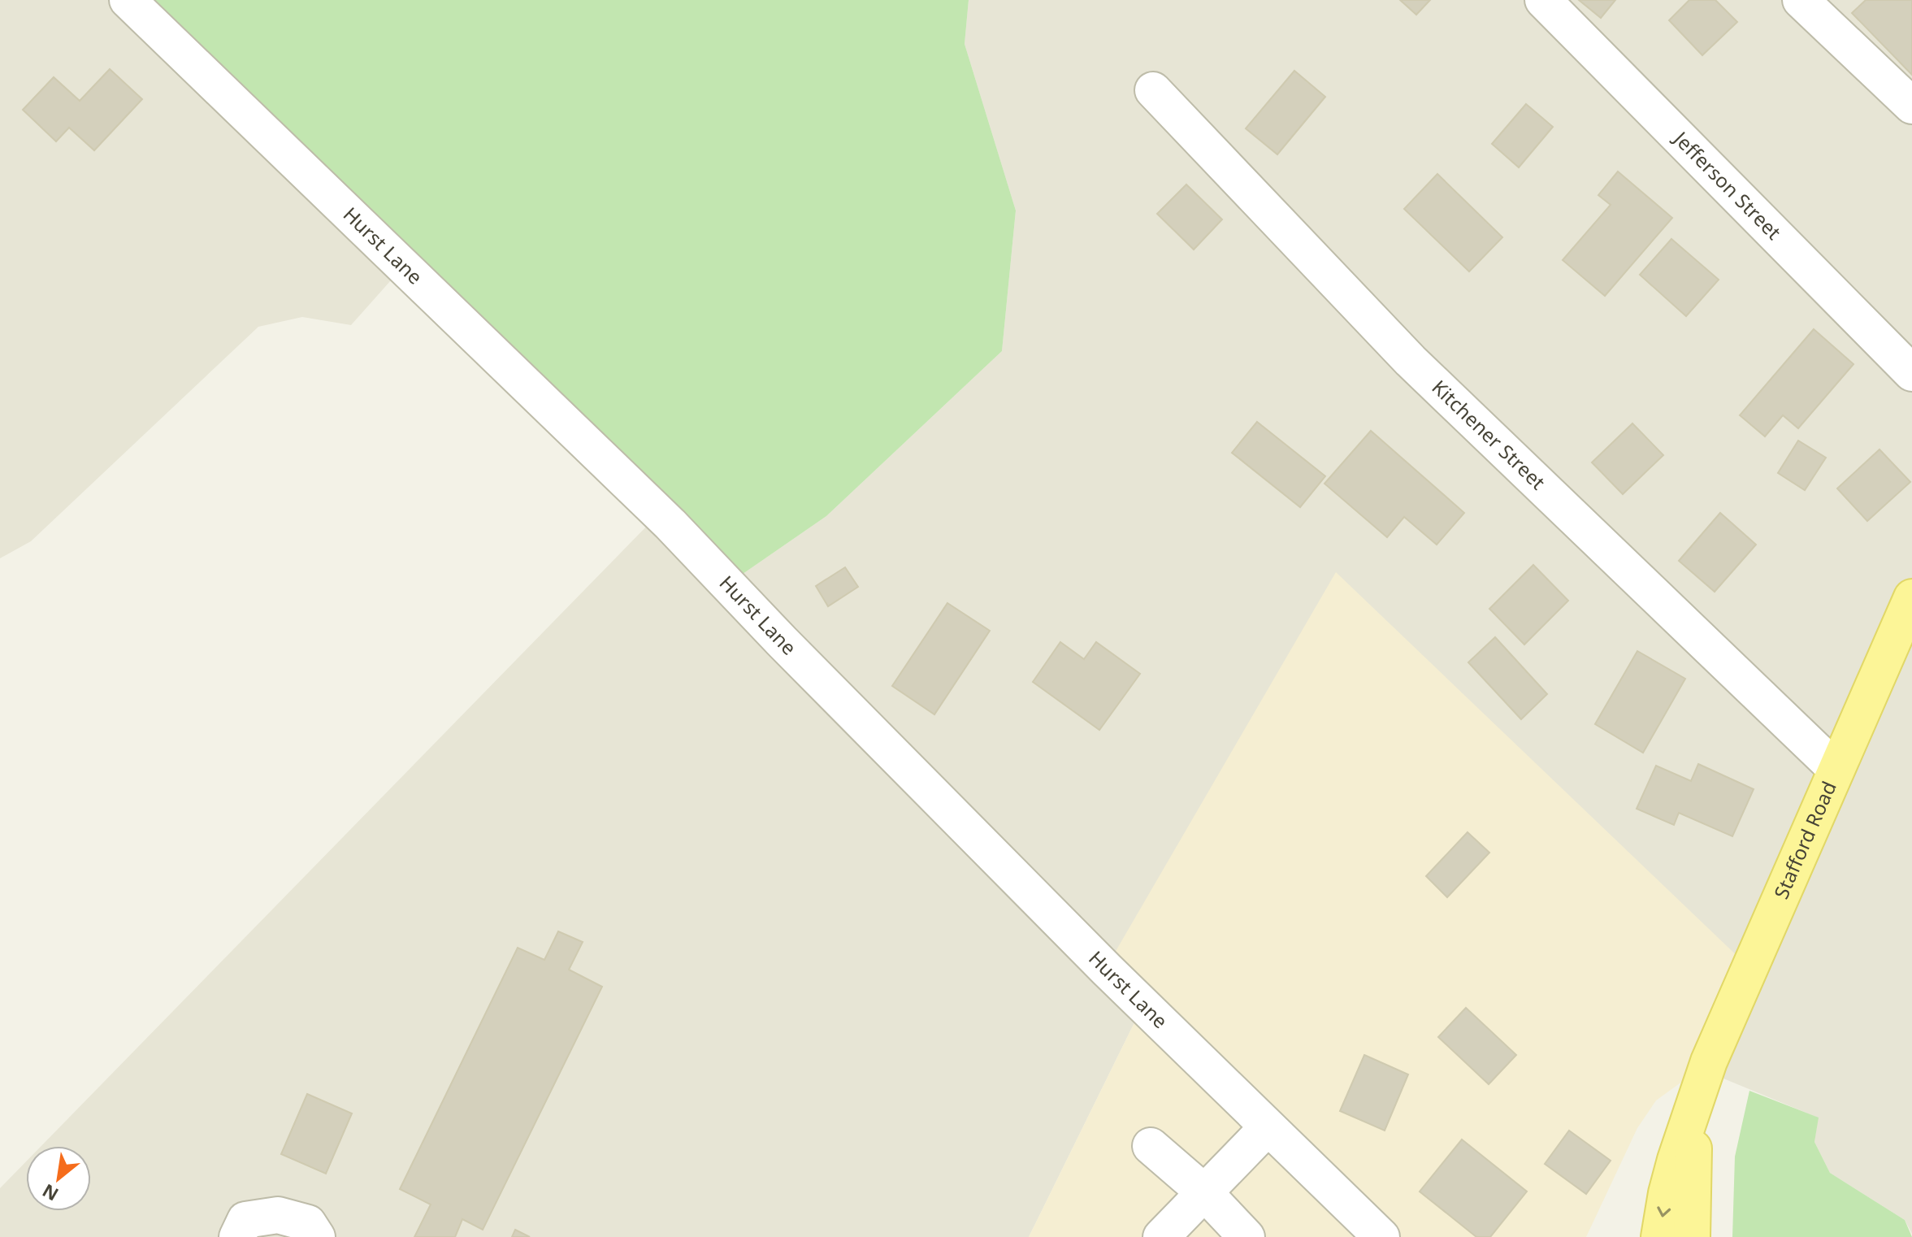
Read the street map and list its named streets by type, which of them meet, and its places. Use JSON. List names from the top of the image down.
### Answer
{
  "streets": {
    "main road": ["Stafford Road"],
    "street": ["Jefferson Street", "Hurst Lane", "Kitchener Street"]
  },
  "crossings": [
    ["Kitchener Street", "Stafford Road"]
  ],
  "north": "bottom left"
}
